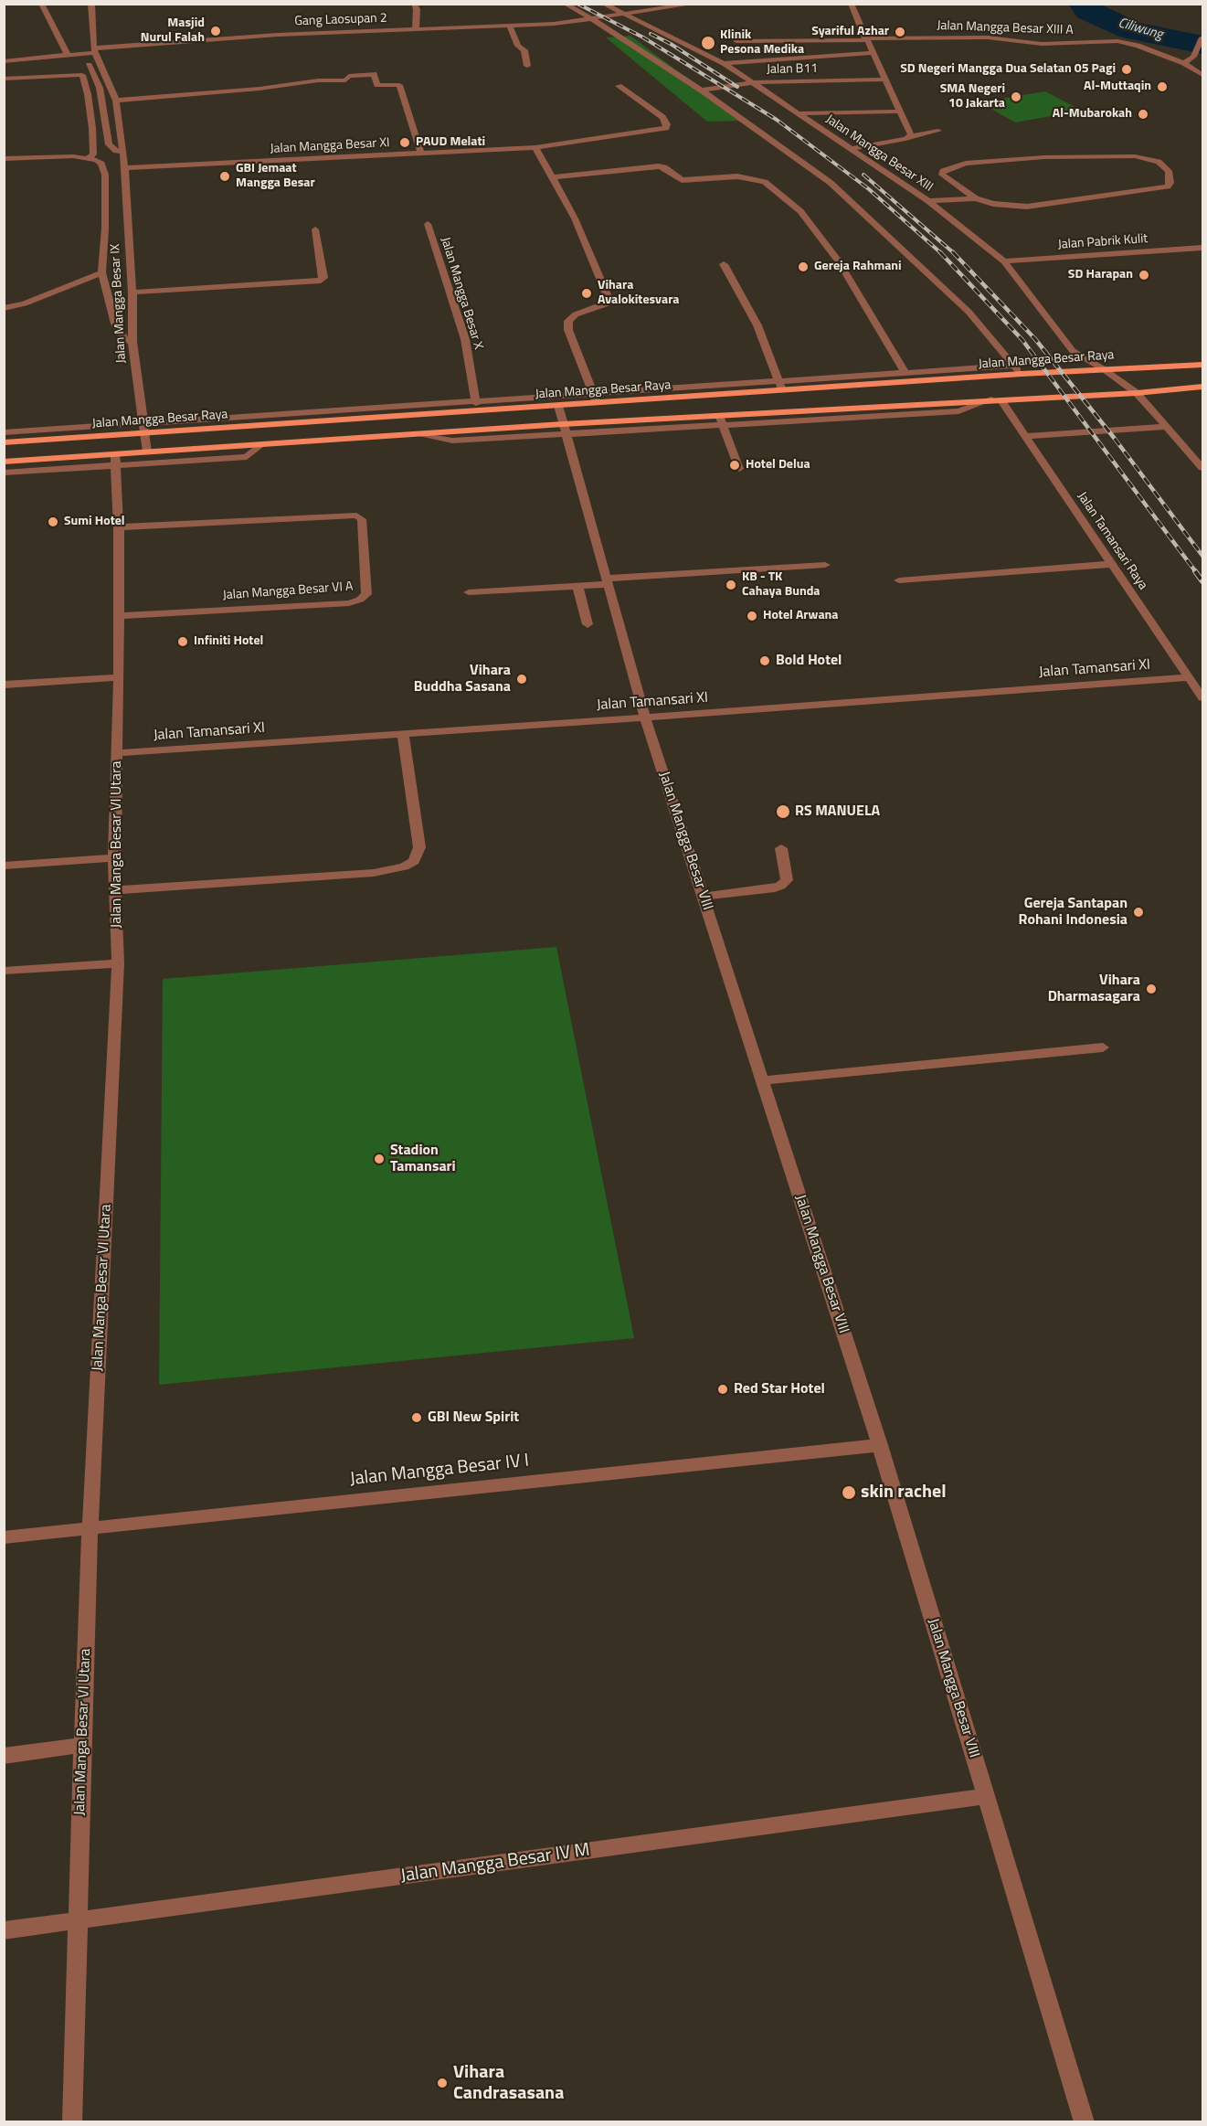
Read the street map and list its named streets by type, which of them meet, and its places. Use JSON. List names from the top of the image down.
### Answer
{
  "streets": {
    "main road": ["Jalan Mangga Besar Raya"],
    "street": [
      "Gang Laosupan 2",
      "Jalan Mangga Besar XIII A",
      "Jalan B11",
      "Jalan Mangga Besar XI",
      "Jalan Mangga Besar XIII",
      "Jalan Pabrik Kulit",
      "Jalan Mangga Besar X",
      "Jalan Mangga Besar IX",
      "Jalan Tamansari Raya",
      "Jalan Mangga Besar VI A",
      "Jalan Tamansari XI",
      "Jalan Mangga Besar VIII",
      "Jalan Manga Besar VI Utara",
      "Jalan Mangga Besar IV I",
      "Jalan Mangga Besar IV M"
    ]
  },
  "crossings": [
    ["Gang Laosupan 2", "Jalan Mangga Besar XIII"],
    ["Gang Laosupan 2", "Jalan Mangga Besar IX"],
    ["Jalan B11", "Jalan Mangga Besar XIII"],
    ["Jalan Mangga Besar XI", "Jalan Mangga Besar IX"],
    ["Jalan Mangga Besar XIII", "Jalan Pabrik Kulit"],
    ["Jalan Mangga Besar XIII", "Jalan Mangga Besar Raya"],
    ["Jalan Mangga Besar IX", "Jalan Mangga Besar Raya"],
    ["Jalan Mangga Besar Raya", "Jalan Mangga Besar VIII"],
    ["Jalan Tamansari Raya", "Jalan Tamansari XI"],
    ["Jalan Mangga Besar VI A", "Jalan Manga Besar VI Utara"],
    ["Jalan Tamansari XI", "Jalan Mangga Besar VIII"],
    ["Jalan Tamansari XI", "Jalan Manga Besar VI Utara"],
    ["Jalan Mangga Besar VIII", "Jalan Mangga Besar IV I"],
    ["Jalan Mangga Besar VIII", "Jalan Mangga Besar IV M"],
    ["Jalan Manga Besar VI Utara", "Jalan Mangga Besar IV I"],
    ["Jalan Manga Besar VI Utara", "Jalan Mangga Besar IV M"]
  ],
  "water": ["Ciliwung"],
  "places": [
    "Masjid Nurul Falah",
    "Syariful Azhar",
    "Klinik Pesona Medika",
    "SD Negeri Mangga Dua Selatan 05 Pagi",
    "Al-Muttaqin",
    "SMA Negeri 10 Jakarta",
    "Al-Mubarokah",
    "PAUD Melati",
    "GBI Jemaat Mangga Besar",
    "Gereja Rahmani",
    "SD Harapan",
    "Vihara Avalokitesvara",
    "Hotel Delua",
    "Sumi Hotel",
    "KB - TK Cahaya Bunda",
    "Hotel Arwana",
    "Infiniti Hotel",
    "Bold Hotel",
    "Vihara Buddha Sasana",
    "RS MANUELA",
    "Gereja Santapan Rohani Indonesia",
    "Vihara Dharmasagara",
    "Stadion Tamansari",
    "Red Star Hotel",
    "GBI New Spirit",
    "skin rachel",
    "Vihara Candrasasana"
  ]
}
